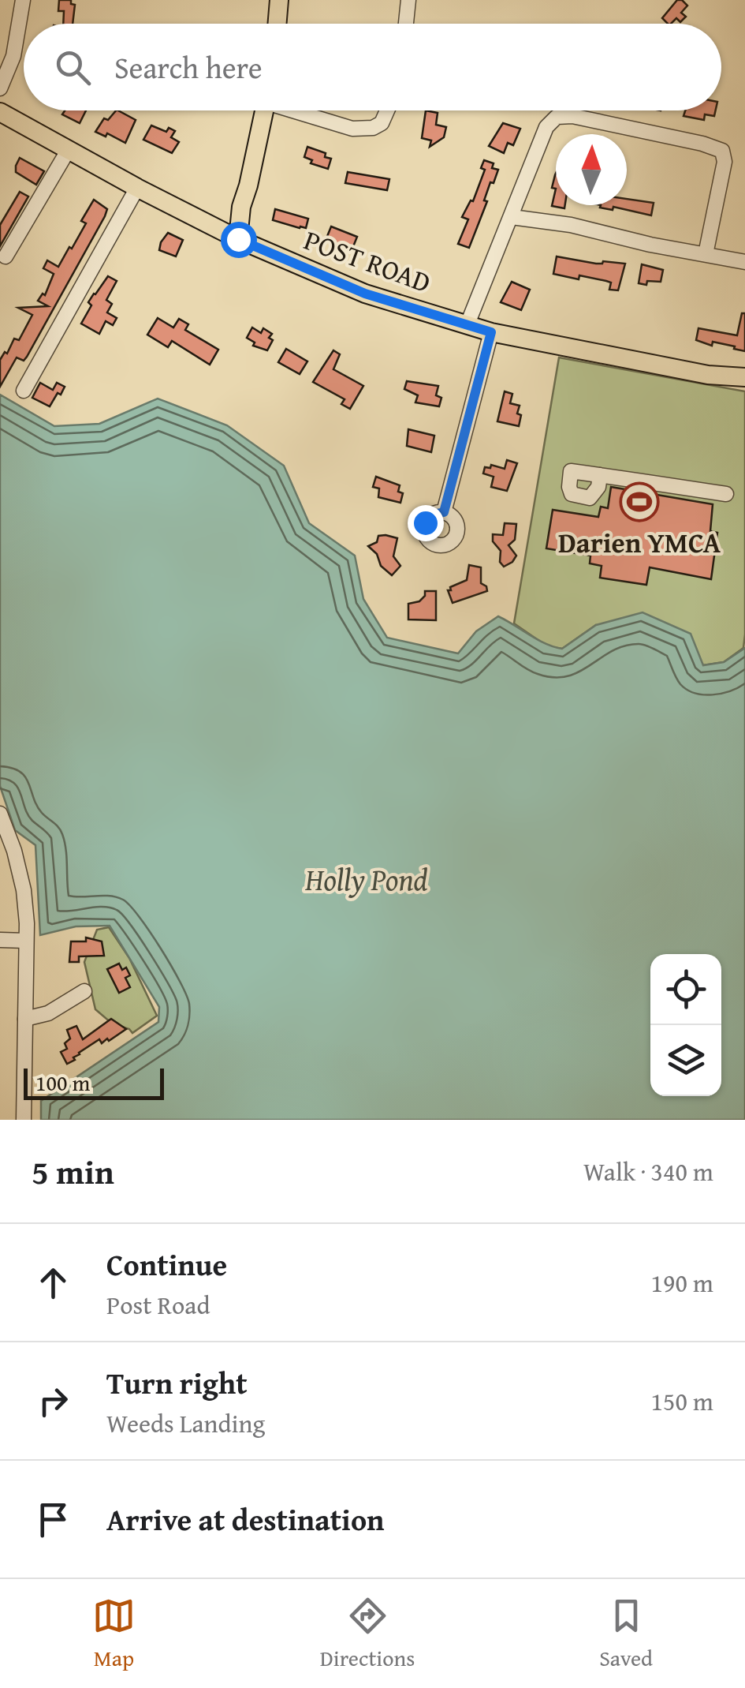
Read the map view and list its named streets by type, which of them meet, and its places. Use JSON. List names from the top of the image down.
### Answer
{
  "streets": {
    "main road": ["POST ROAD"]
  },
  "water": ["Holly Pond"],
  "places": {
    "sports": ["Darien YMCA"]
  },
  "scale_bar": "100 m",
  "north": "top",
  "page": {
    "search": "Search here",
    "scale": "100 m",
    "heading": ["5 min", "Walk · 340 m"],
    "list": [
      ["Continue", "Post Road", "190 m"],
      ["Turn right", "Weeds Landing", "150 m"],
      "Arrive at destination"
    ],
    "nav": ["Map", "Directions", "Saved"]
  }
}
